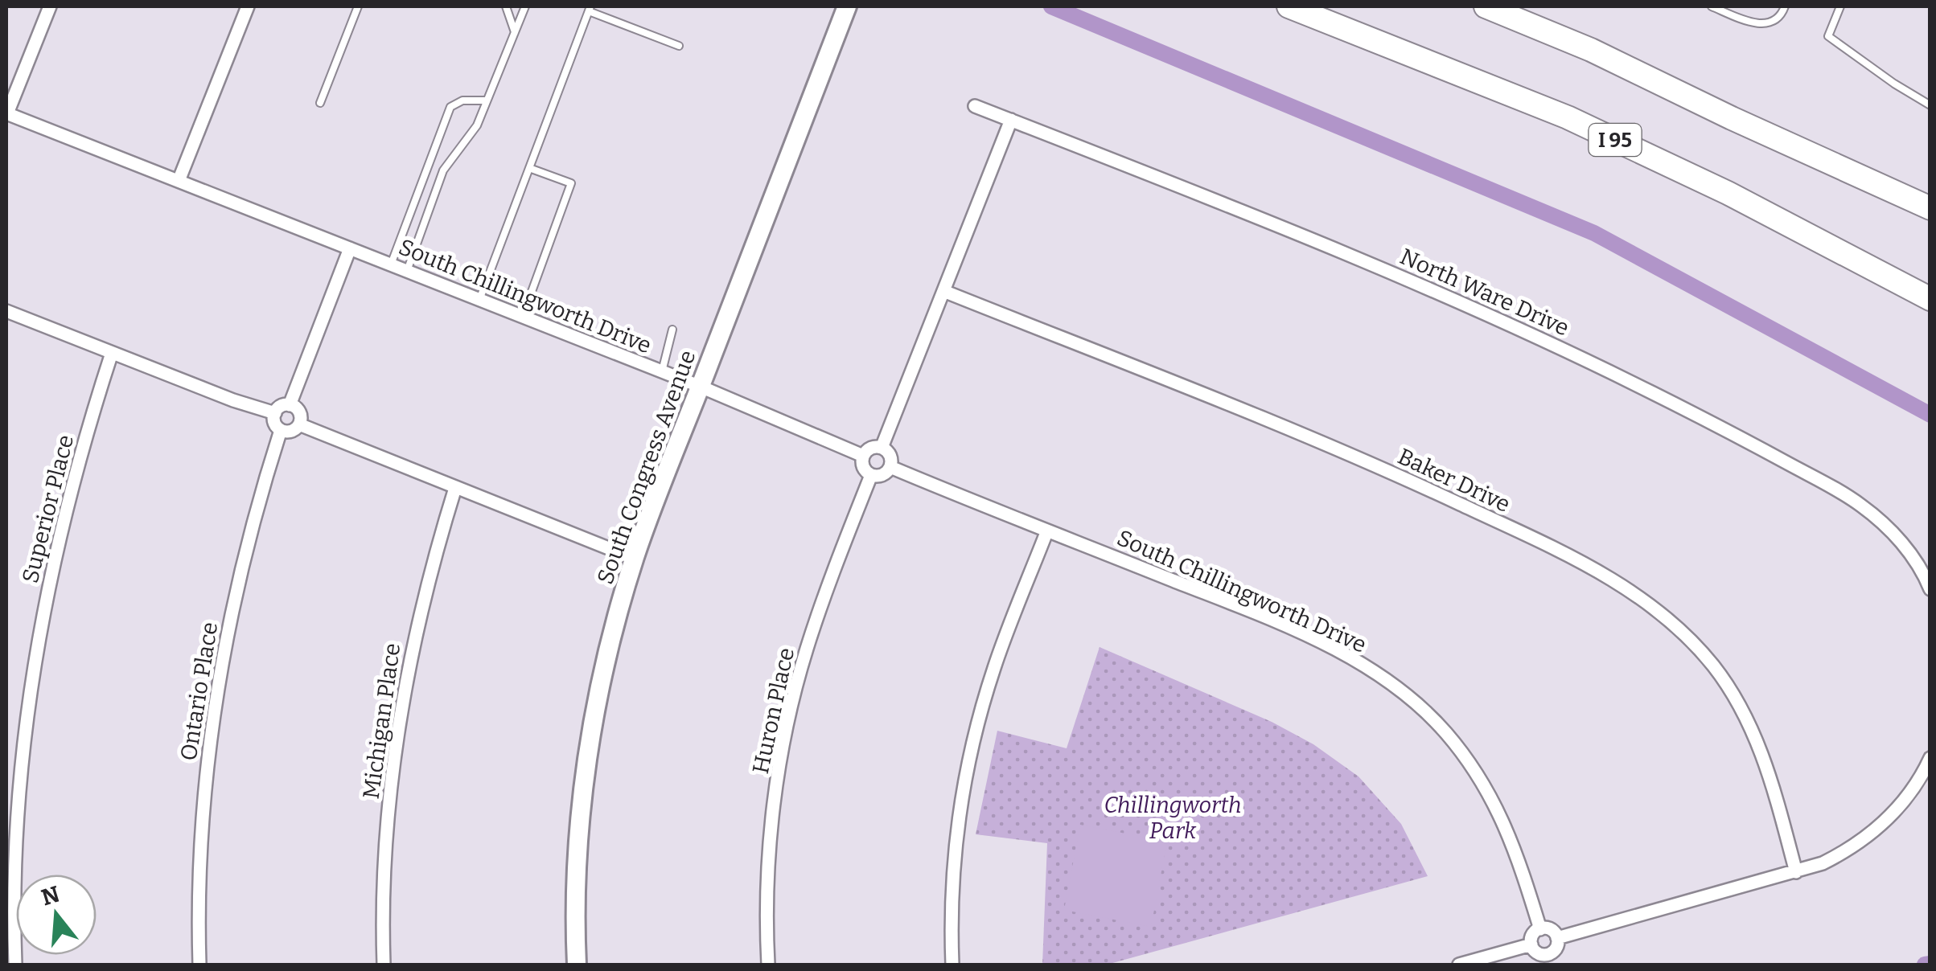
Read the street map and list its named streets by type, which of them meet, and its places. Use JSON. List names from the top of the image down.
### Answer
{
  "streets": {
    "highway": ["I 95"],
    "street": [
      "North Ware Drive",
      "South Chillingworth Drive",
      "South Congress Avenue",
      "Baker Drive",
      "Superior Place",
      "Ontario Place",
      "Huron Place",
      "Michigan Place"
    ]
  },
  "crossings": [
    ["South Chillingworth Drive", "South Congress Avenue"],
    ["South Chillingworth Drive", "Huron Place"]
  ],
  "parks": ["Chillingworth Park"],
  "north": "top"
}
